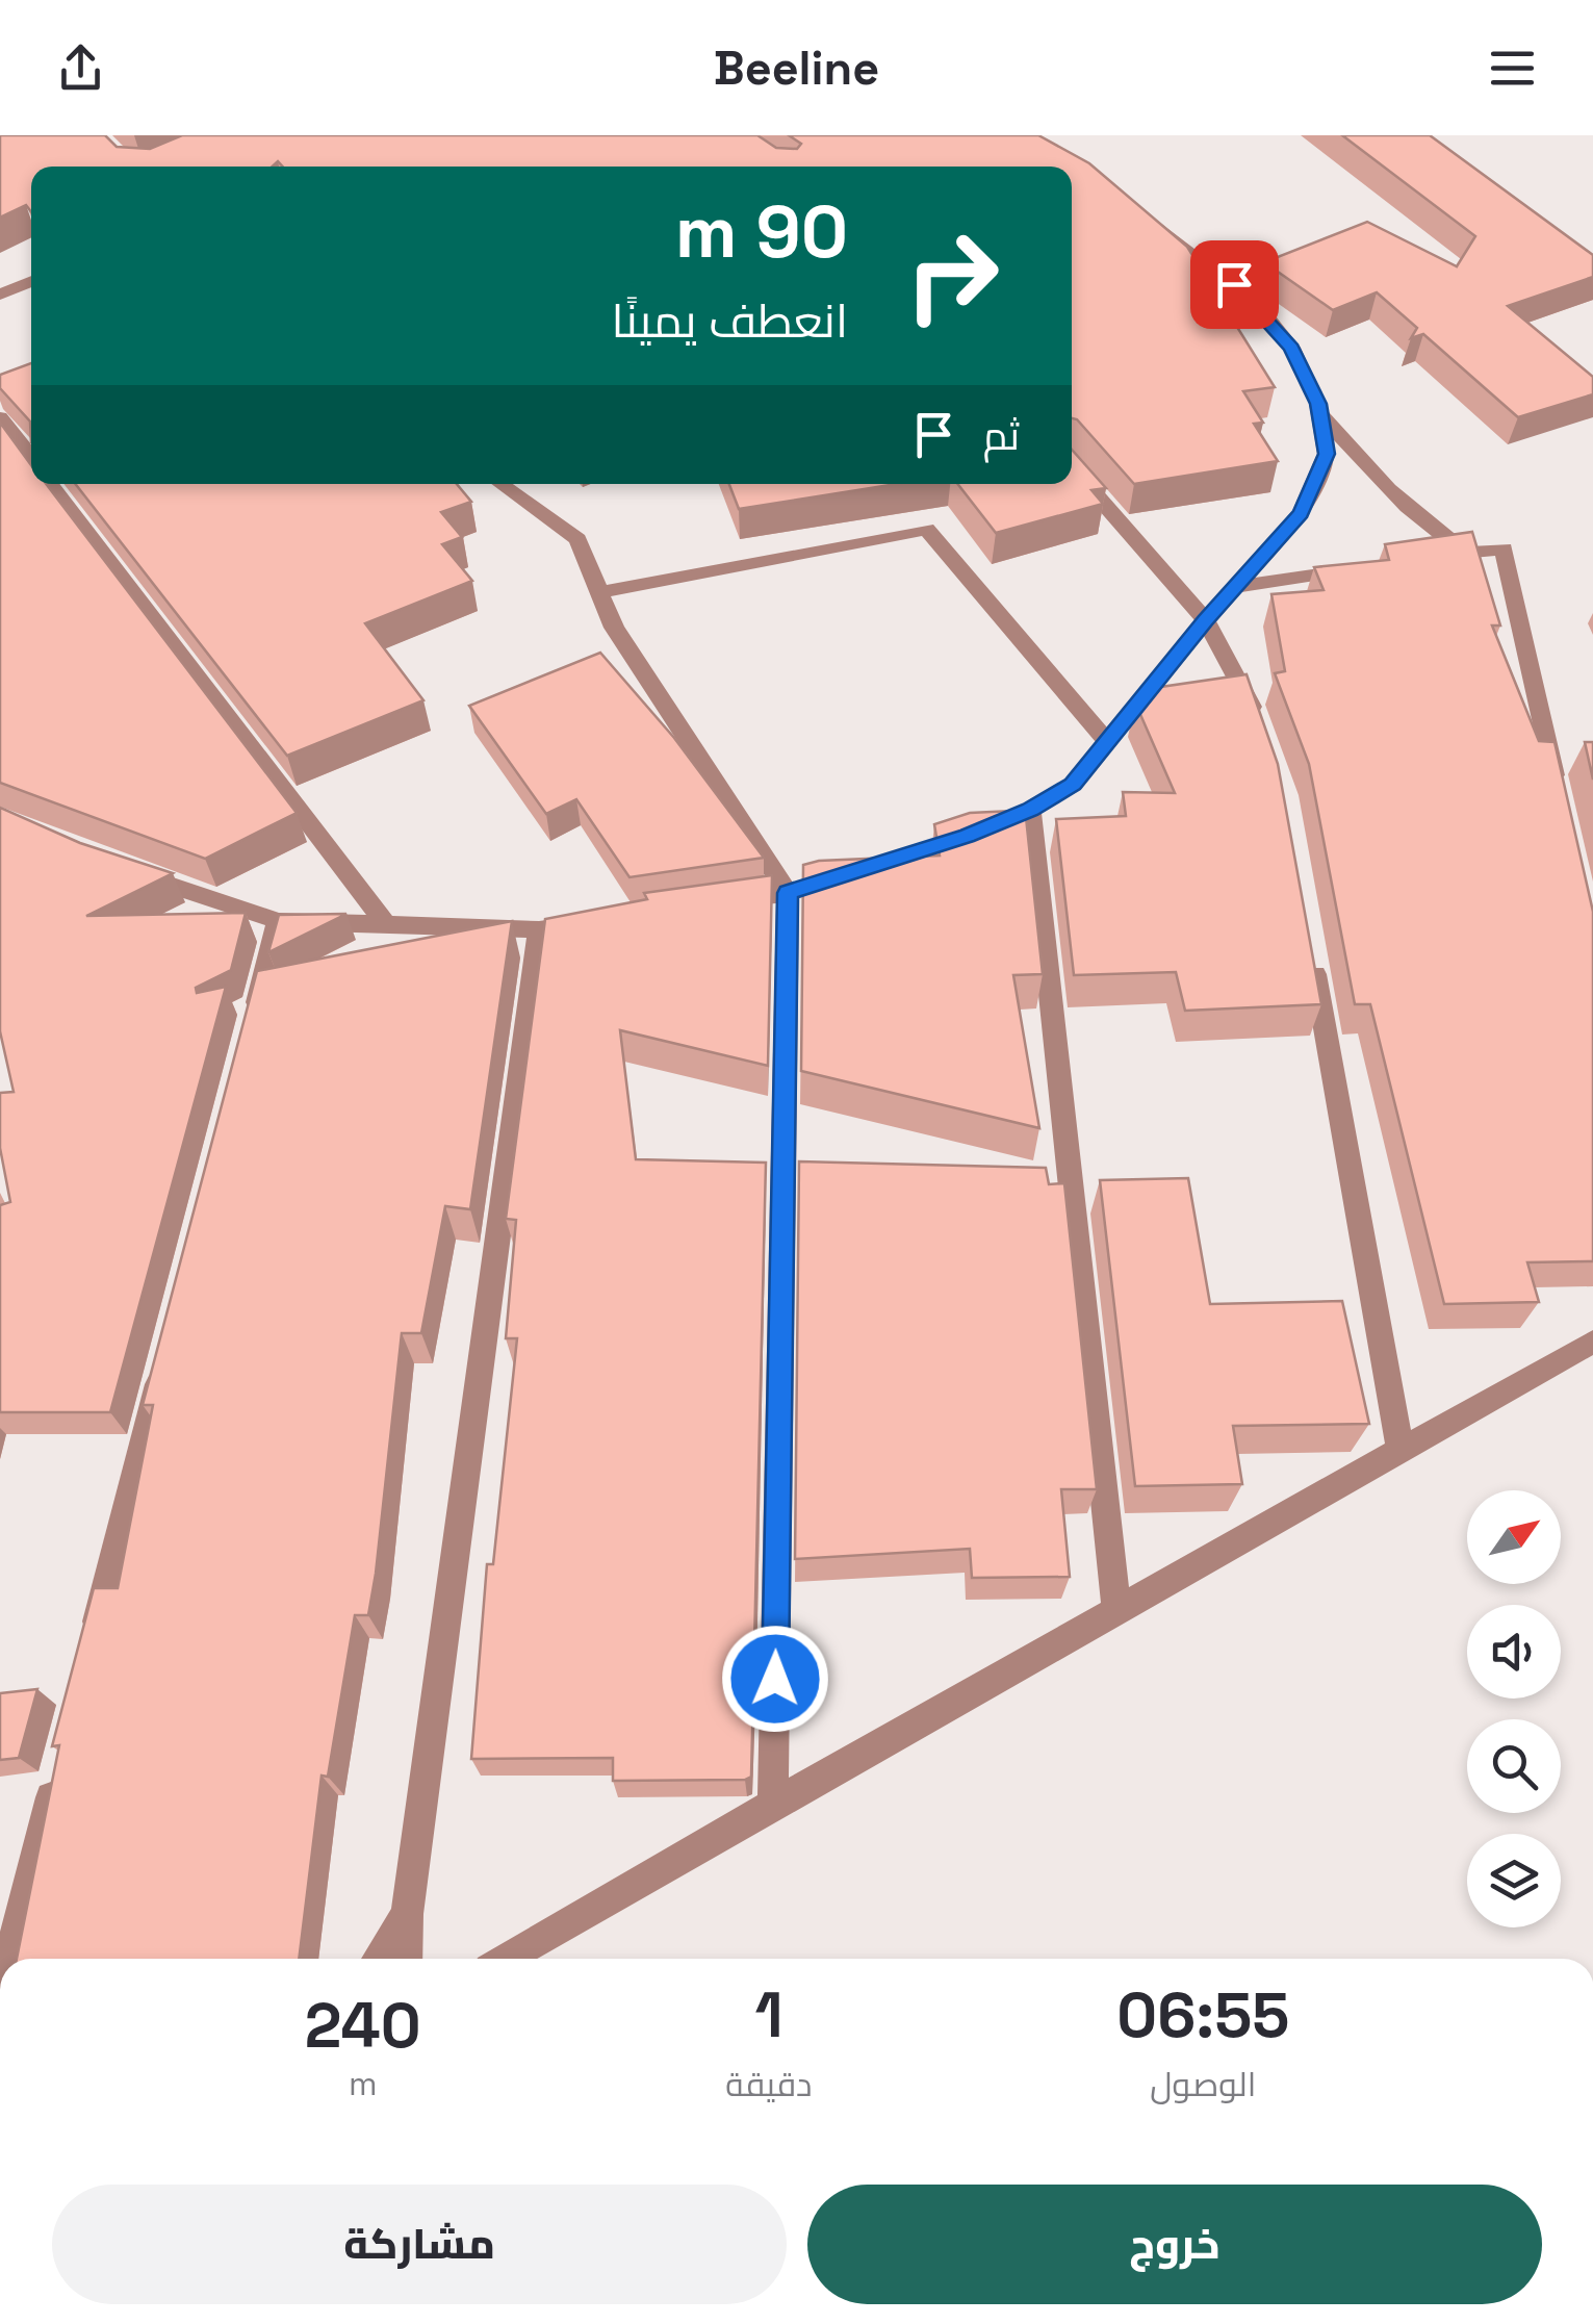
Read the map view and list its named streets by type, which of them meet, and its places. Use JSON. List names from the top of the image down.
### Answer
{
  "north": "top right",
  "page": {
    "header": "Beeline",
    "turn": ["90 m", "انعطف يمينًا"],
    "then": "ثم",
    "eta": [
      "06:55",
      "الوصول",
      "1",
      "دقيقة",
      "240",
      "m"
    ],
    "buttons": ["خروج", "مشاركة"]
  }
}
